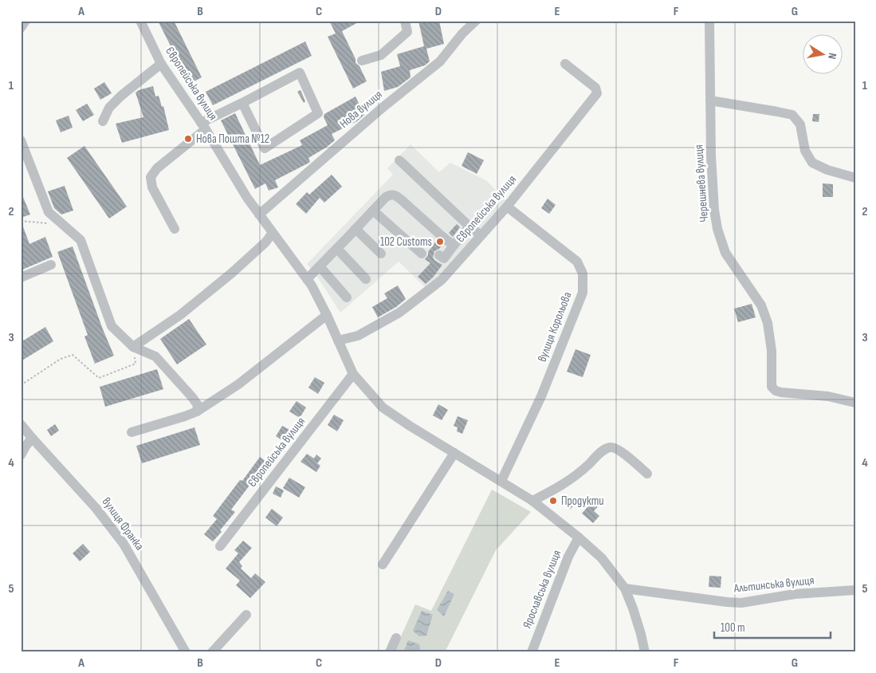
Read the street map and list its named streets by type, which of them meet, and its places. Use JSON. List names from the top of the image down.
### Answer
{
  "streets": {
    "street": [
      "Європейська вулиця",
      "Нова вулиця",
      "Черешнева вулиця",
      "вулиця Корольова",
      "вулиця Франка",
      "Альтинська вулиця",
      "Ярославська вулиця"
    ]
  },
  "crossings": [
    ["Європейська вулиця", "Нова вулиця"],
    ["Європейська вулиця", "вулиця Корольова"],
    ["Європейська вулиця", "Альтинська вулиця"],
    ["Європейська вулиця", "Ярославська вулиця"]
  ],
  "places": ["Нова Пошта №12", "102 Customs", "Продукти"],
  "scale_bar": "100 m",
  "north": "right",
  "grid": {
    "columns": [
      "A",
      "B",
      "C",
      "D",
      "E",
      "F",
      "G"
    ],
    "rows": [
      "1",
      "2",
      "3",
      "4",
      "5"
    ]
  }
}
